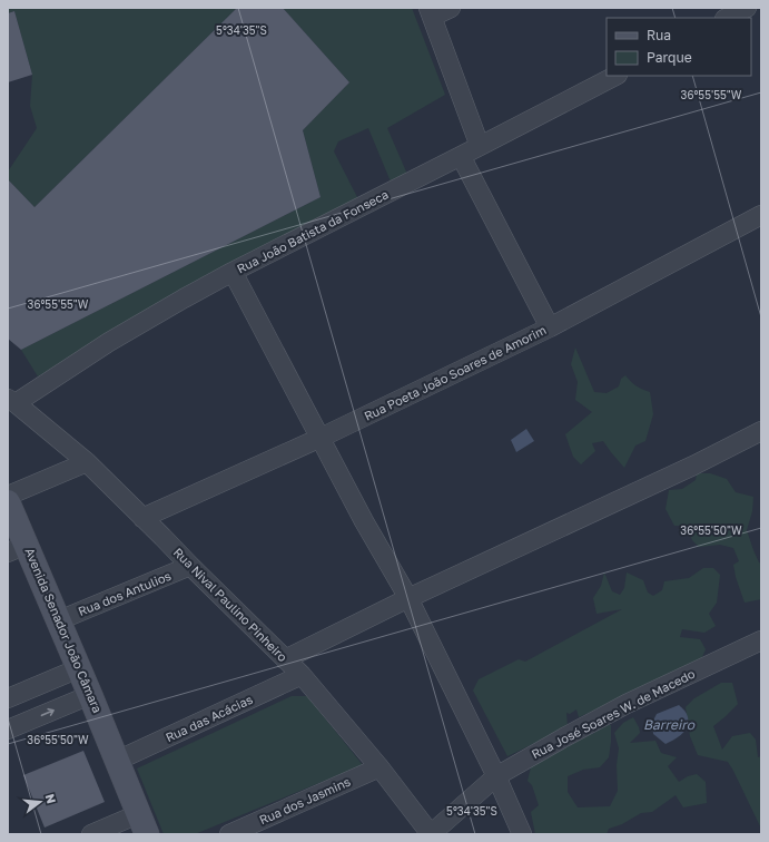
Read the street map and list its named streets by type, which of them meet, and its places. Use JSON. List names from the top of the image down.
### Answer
{
  "streets": {
    "main road": ["Avenida Senador João Câmara"],
    "street": [
      "Rua João Batista da Fonseca",
      "Rua Poeta João Soares de Amorim",
      "Rua dos Antulios",
      "Rua Nival Paulino Pinheiro",
      "Rua José Soares W. de Macedo",
      "Rua das Acácias",
      "Rua dos Jasmins"
    ]
  },
  "crossings": [
    ["Rua João Batista da Fonseca", "Rua Nival Paulino Pinheiro"],
    ["Rua Poeta João Soares de Amorim", "Rua Nival Paulino Pinheiro"],
    ["Rua dos Antulios", "Rua Nival Paulino Pinheiro"],
    ["Rua dos Antulios", "Avenida Senador João Câmara"],
    ["Rua Nival Paulino Pinheiro", "Rua José Soares W. de Macedo"],
    ["Rua Nival Paulino Pinheiro", "Rua das Acácias"],
    ["Rua Nival Paulino Pinheiro", "Rua dos Jasmins"],
    ["Avenida Senador João Câmara", "Rua das Acácias"]
  ],
  "water": ["Barreiro"],
  "legend": ["Rua", "Parque"],
  "north": "right",
  "coordinates": ["5°34'35\"S", "36°55'55\"W", "36°55'50\"W"]
}
